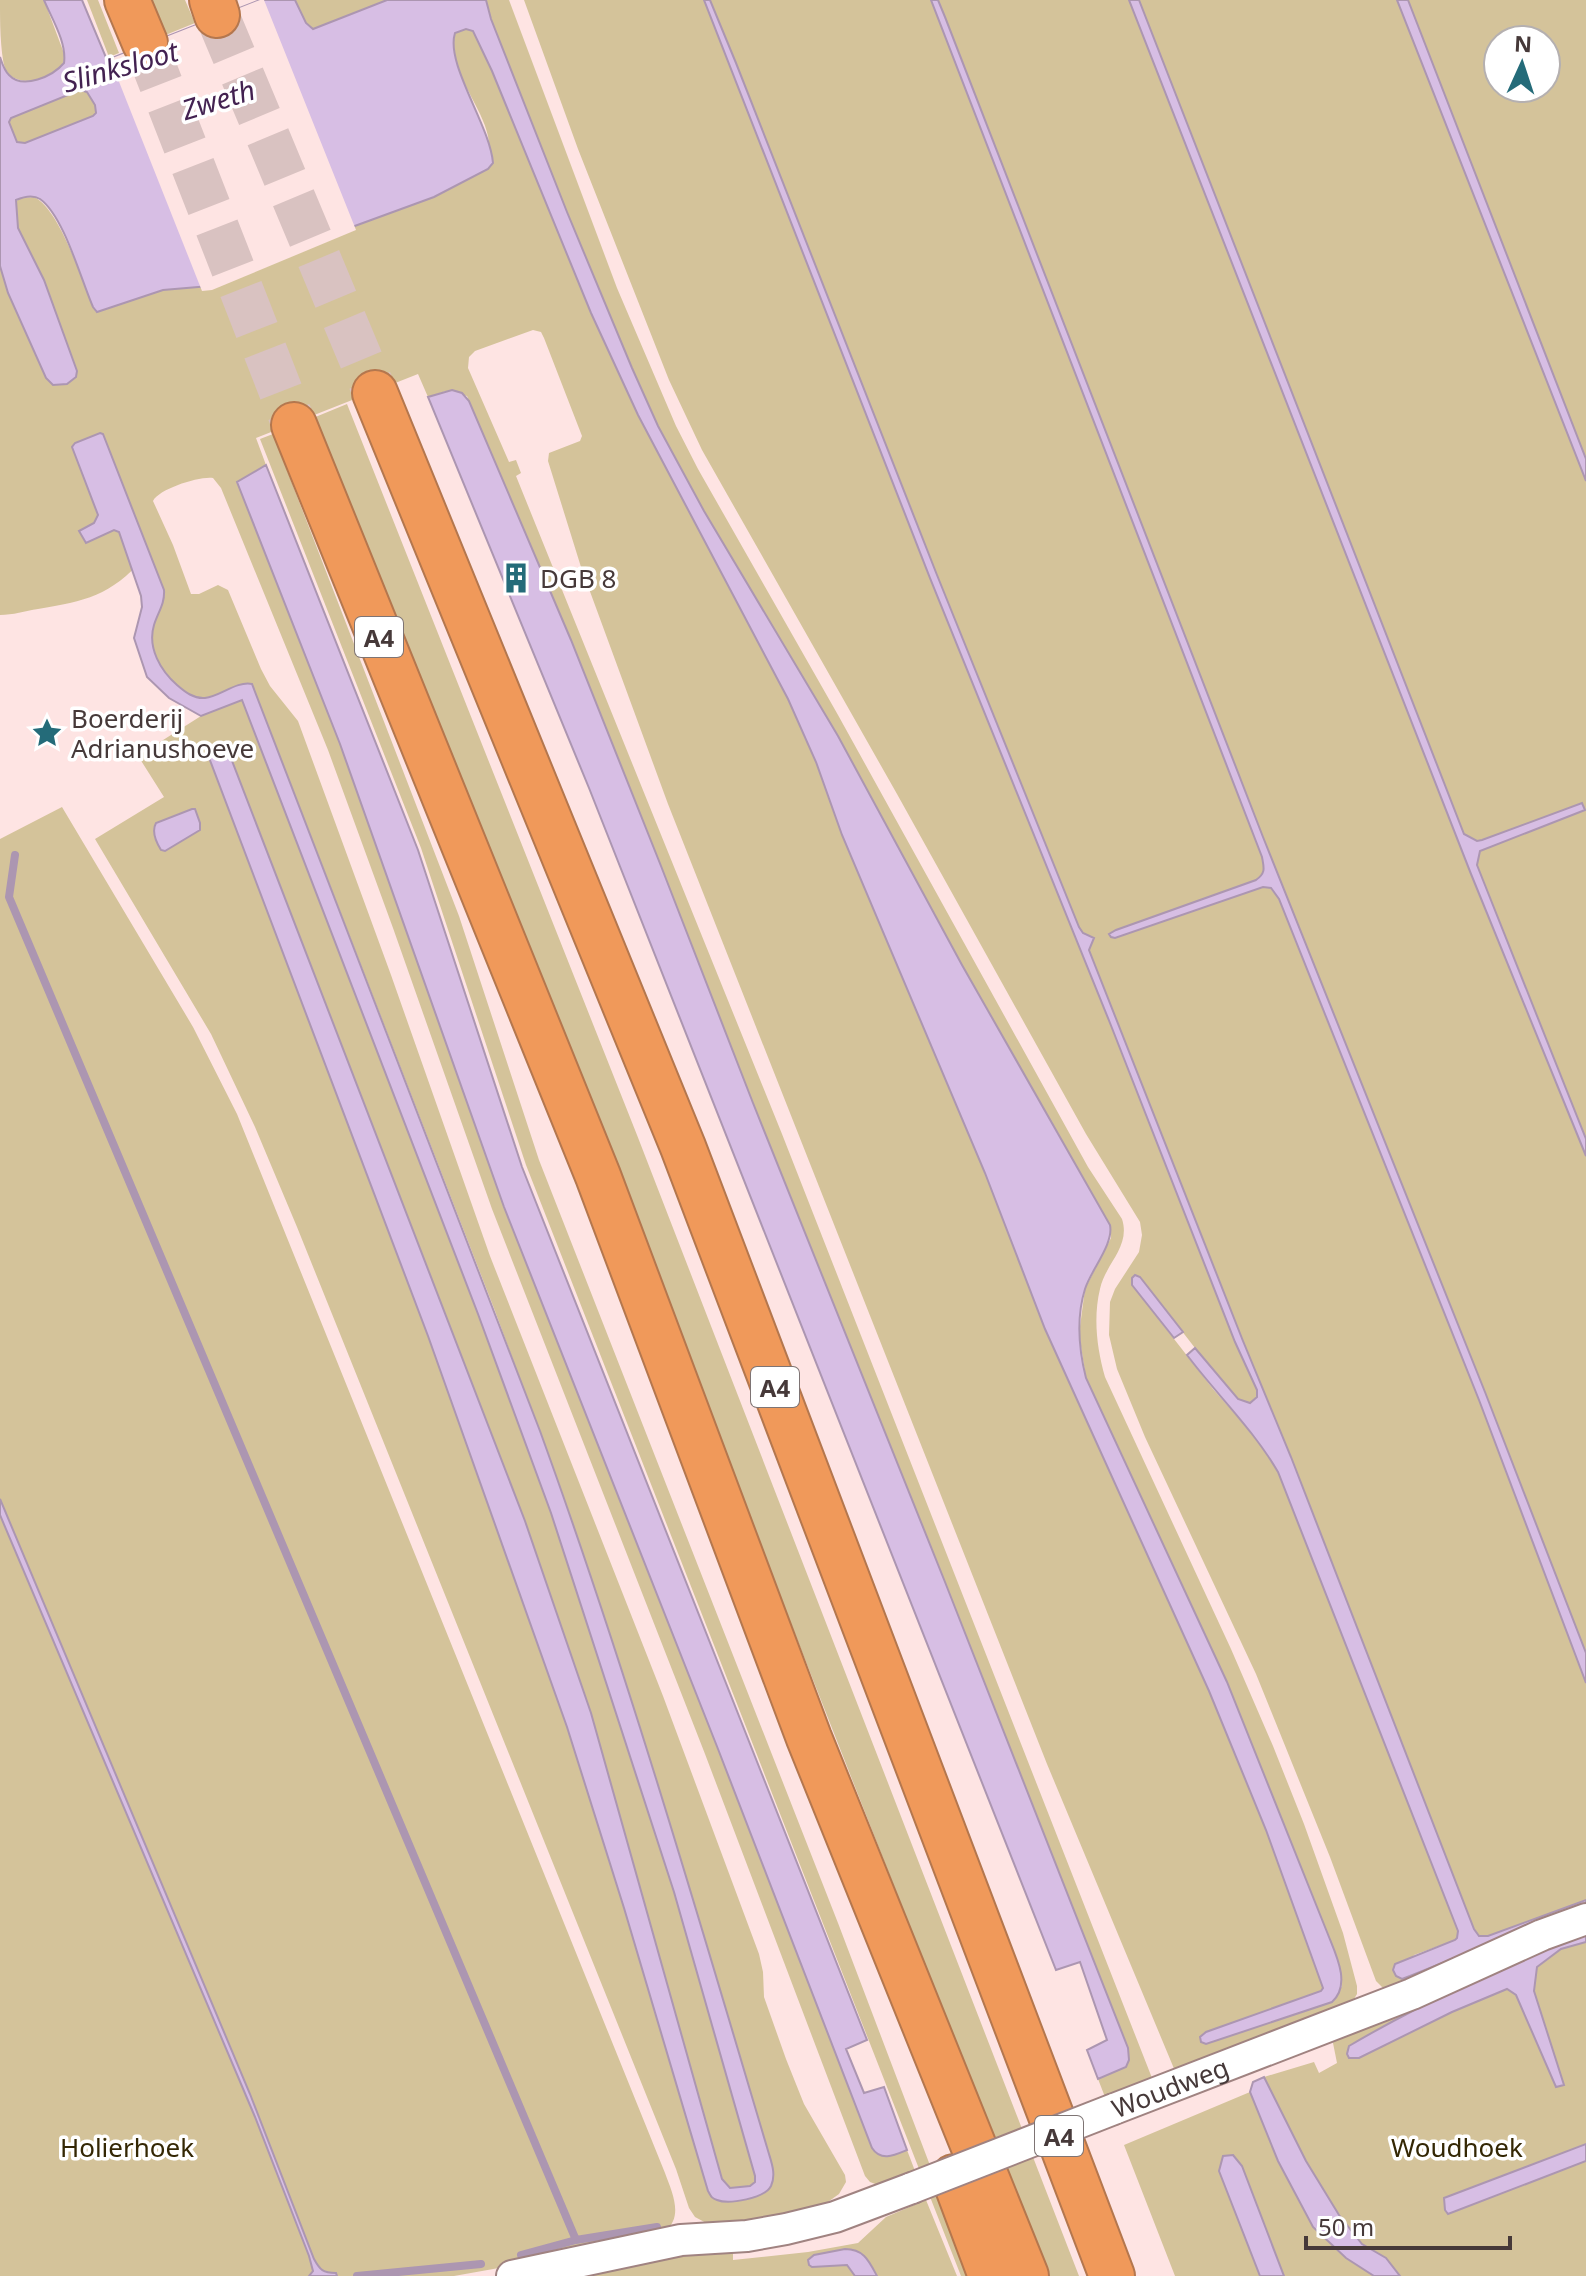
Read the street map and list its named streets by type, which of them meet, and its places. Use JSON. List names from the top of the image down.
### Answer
{
  "streets": {
    "highway": ["A4"],
    "street": ["Woudweg"]
  },
  "water": ["Slinksloot", "Zweth"],
  "parks": ["Holierhoek", "Woudhoek"],
  "places": {
    "building": ["DGB 8"],
    "place": ["Boerderij Adrianushoeve"]
  },
  "scale_bar": "50 m",
  "north": "top"
}
